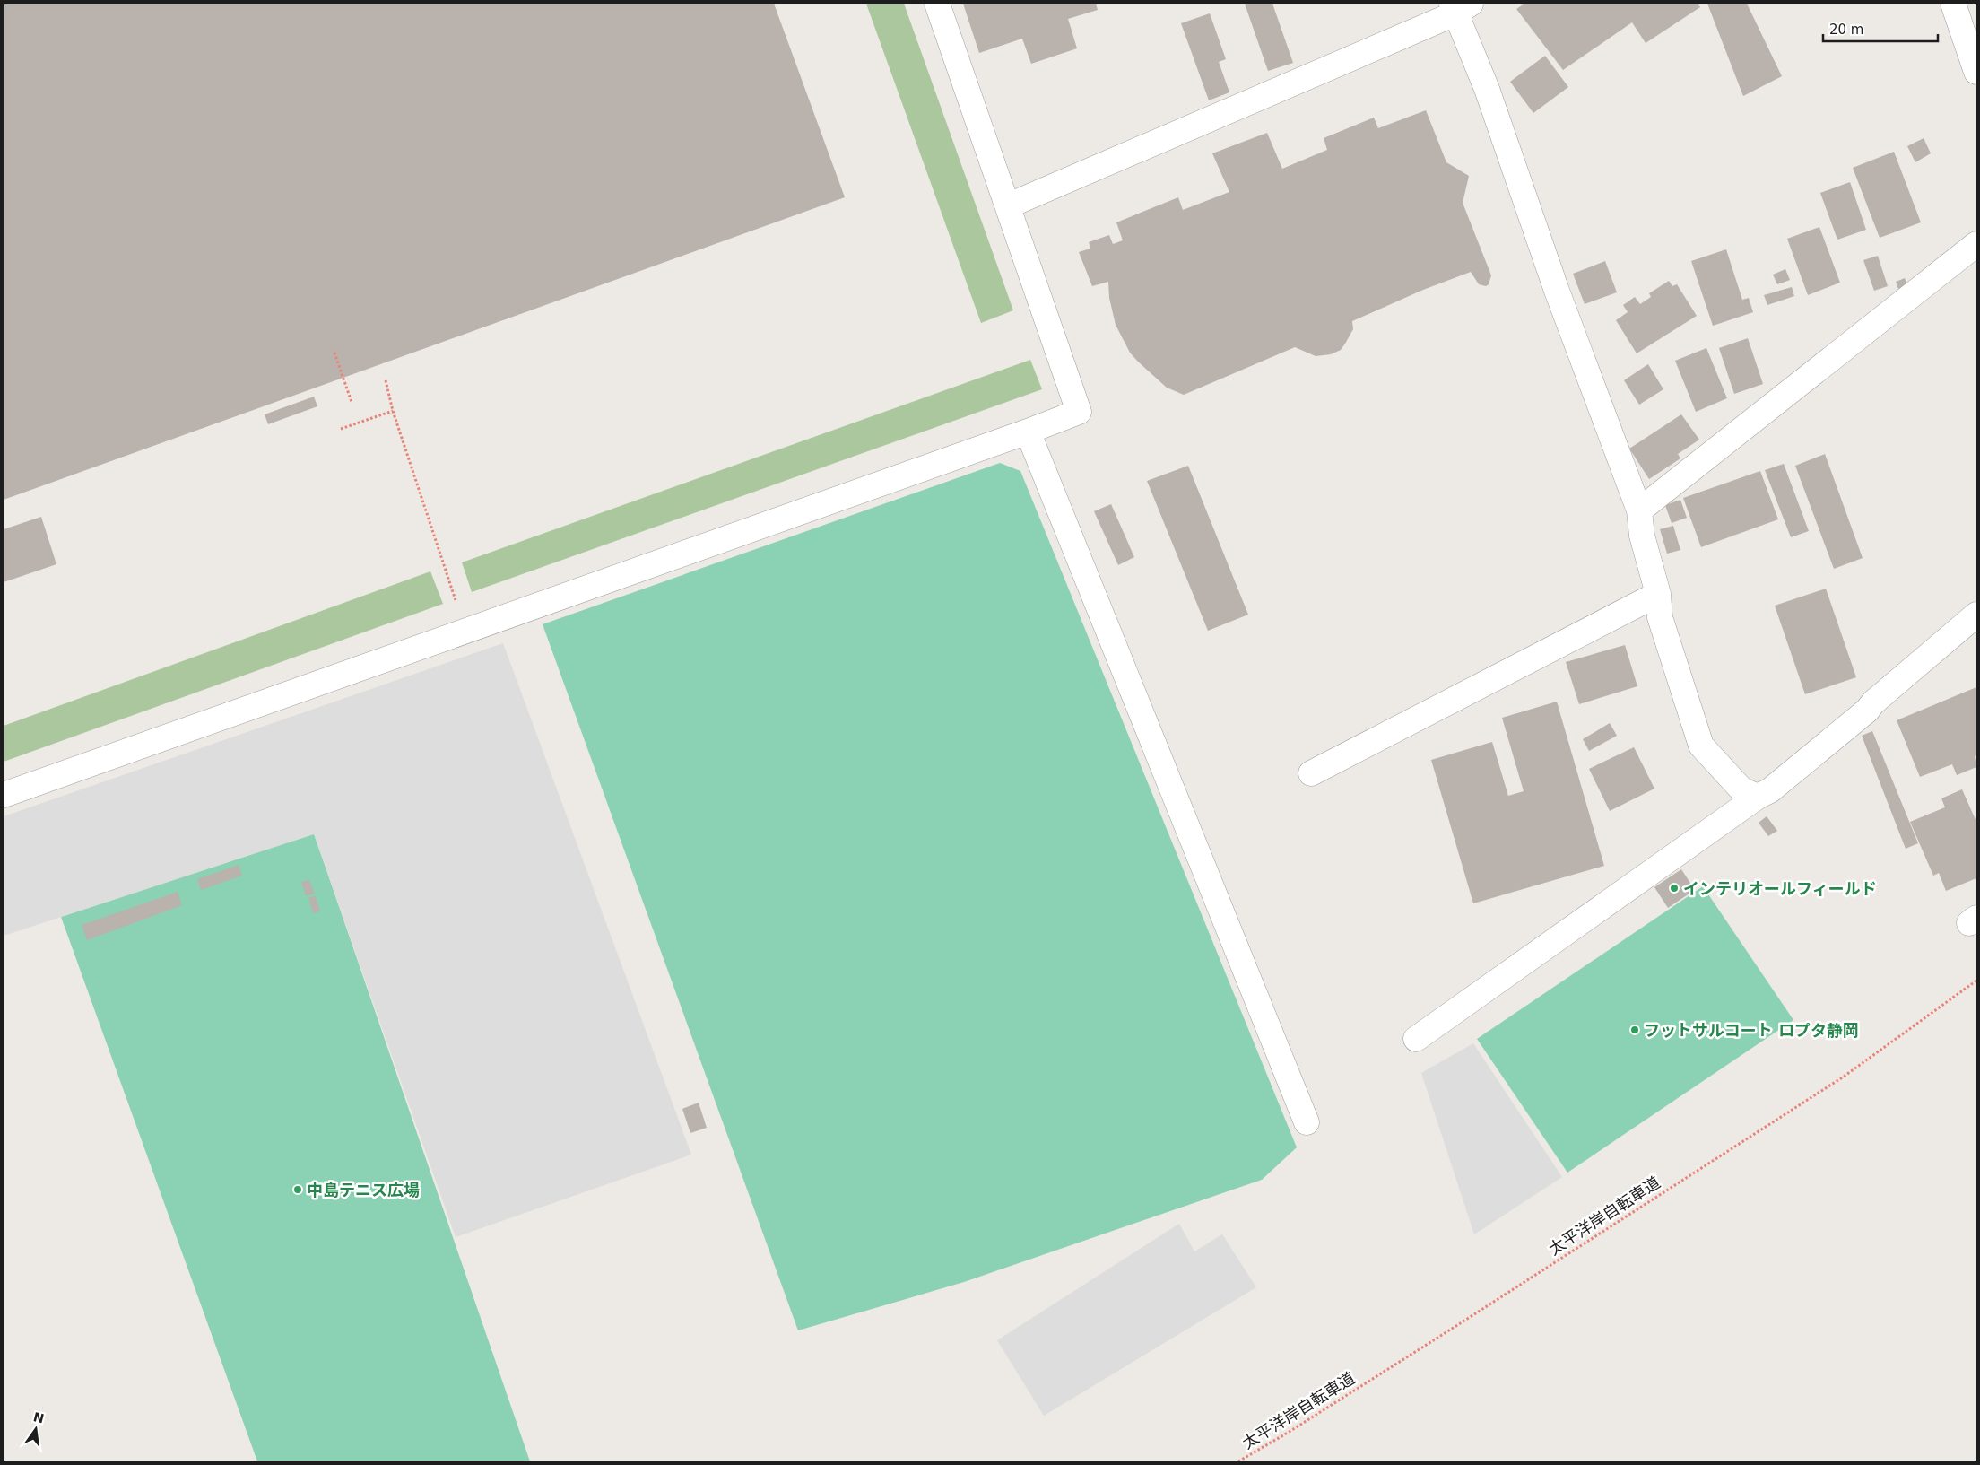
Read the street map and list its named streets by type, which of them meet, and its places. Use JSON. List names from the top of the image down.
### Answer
{
  "streets": {
    "path": ["太平洋岸自転車道"]
  },
  "places": ["インテリオールフィールド", "フットサルコート ロプタ静岡", "中島テニス広場"],
  "scale_bar": "20 m",
  "north": "top"
}
